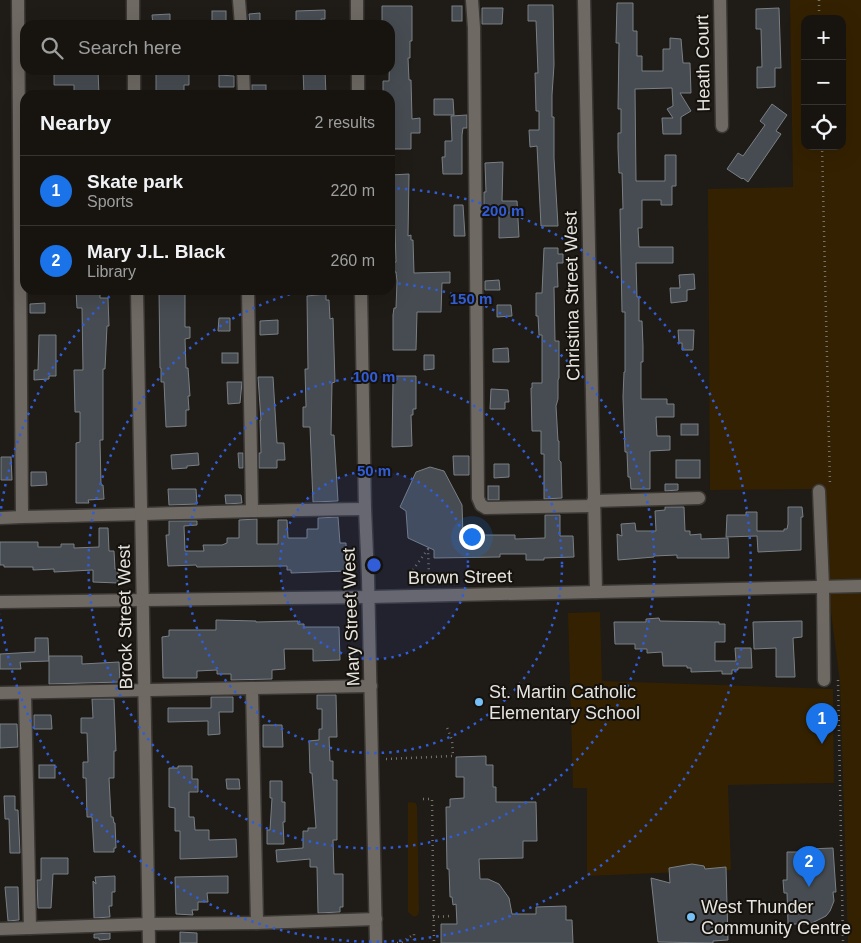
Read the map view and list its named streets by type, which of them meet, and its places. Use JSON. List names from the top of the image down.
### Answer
{
  "streets": {
    "street": [
      "Heath Court",
      "Christina Street West",
      "Brown Street",
      "Brock Street West",
      "Mary Street West"
    ]
  },
  "crossings": [
    ["Christina Street West", "Brown Street"],
    ["Brown Street", "Brock Street West"],
    ["Brown Street", "Mary Street West"]
  ],
  "places": ["St. Martin Catholic Elementary School", "West Thunder Community Centre"],
  "page": {
    "map_buttons": ["+", "−"],
    "search": "Search here",
    "heading": ["Nearby", "2 results"],
    "list": [
      {
        "mark": "1",
        "name": "Skate park",
        "note": "Sports",
        "value": "220 m"
      },
      {
        "mark": "2",
        "name": "Mary J.L. Black",
        "note": "Library",
        "value": "260 m"
      }
    ],
    "pins": ["1", "2"]
  },
  "rings": [
    "200 m",
    "150 m",
    "100 m",
    "50 m"
  ]
}
